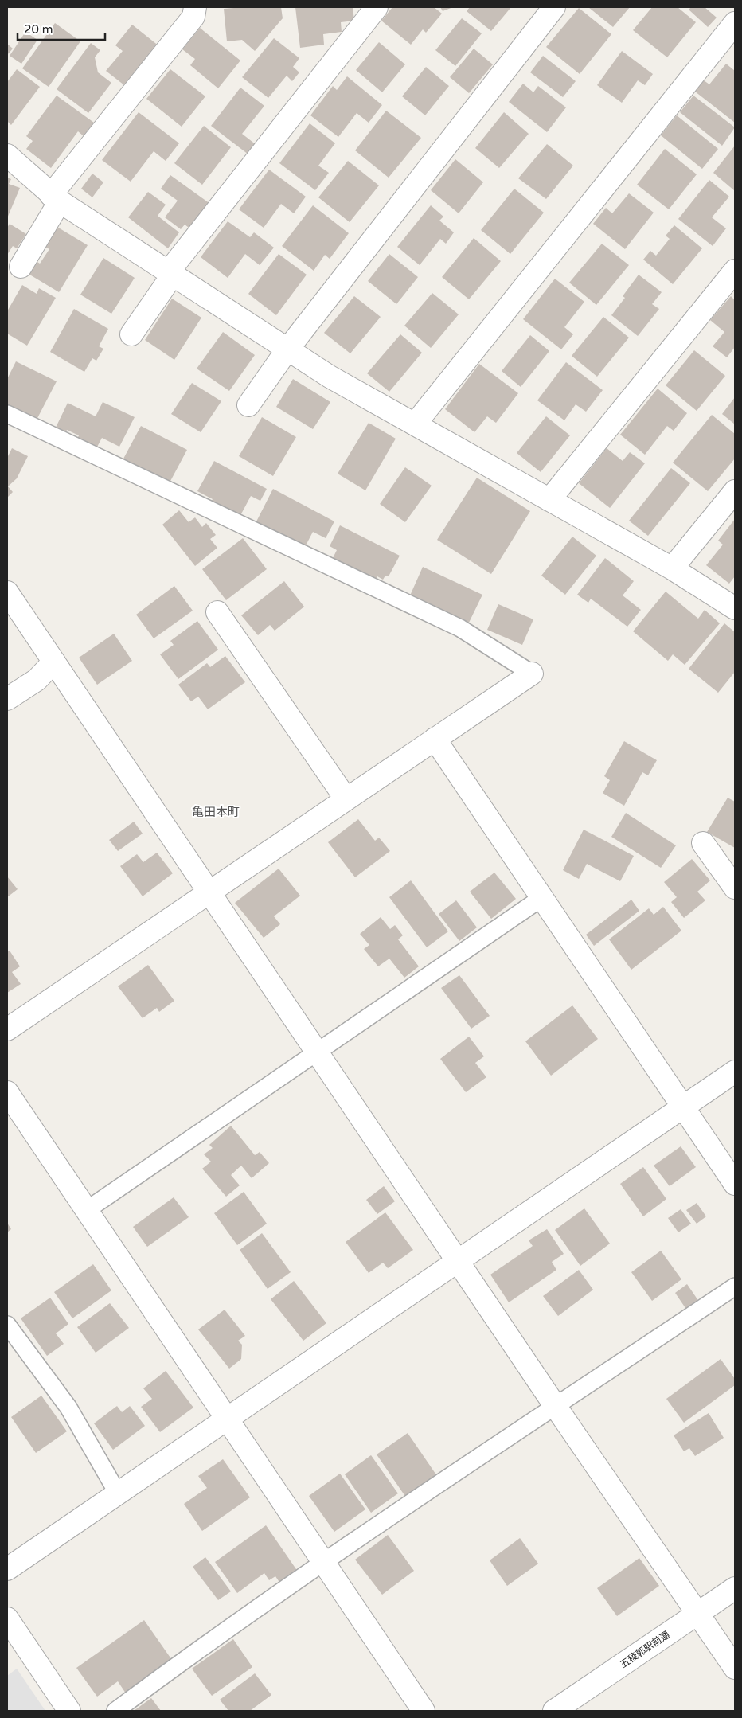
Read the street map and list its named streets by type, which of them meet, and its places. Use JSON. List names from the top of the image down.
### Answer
{
  "streets": {
    "street": ["五稜郭駅前通"]
  },
  "districts": ["亀田本町"],
  "scale_bar": "20 m"
}
